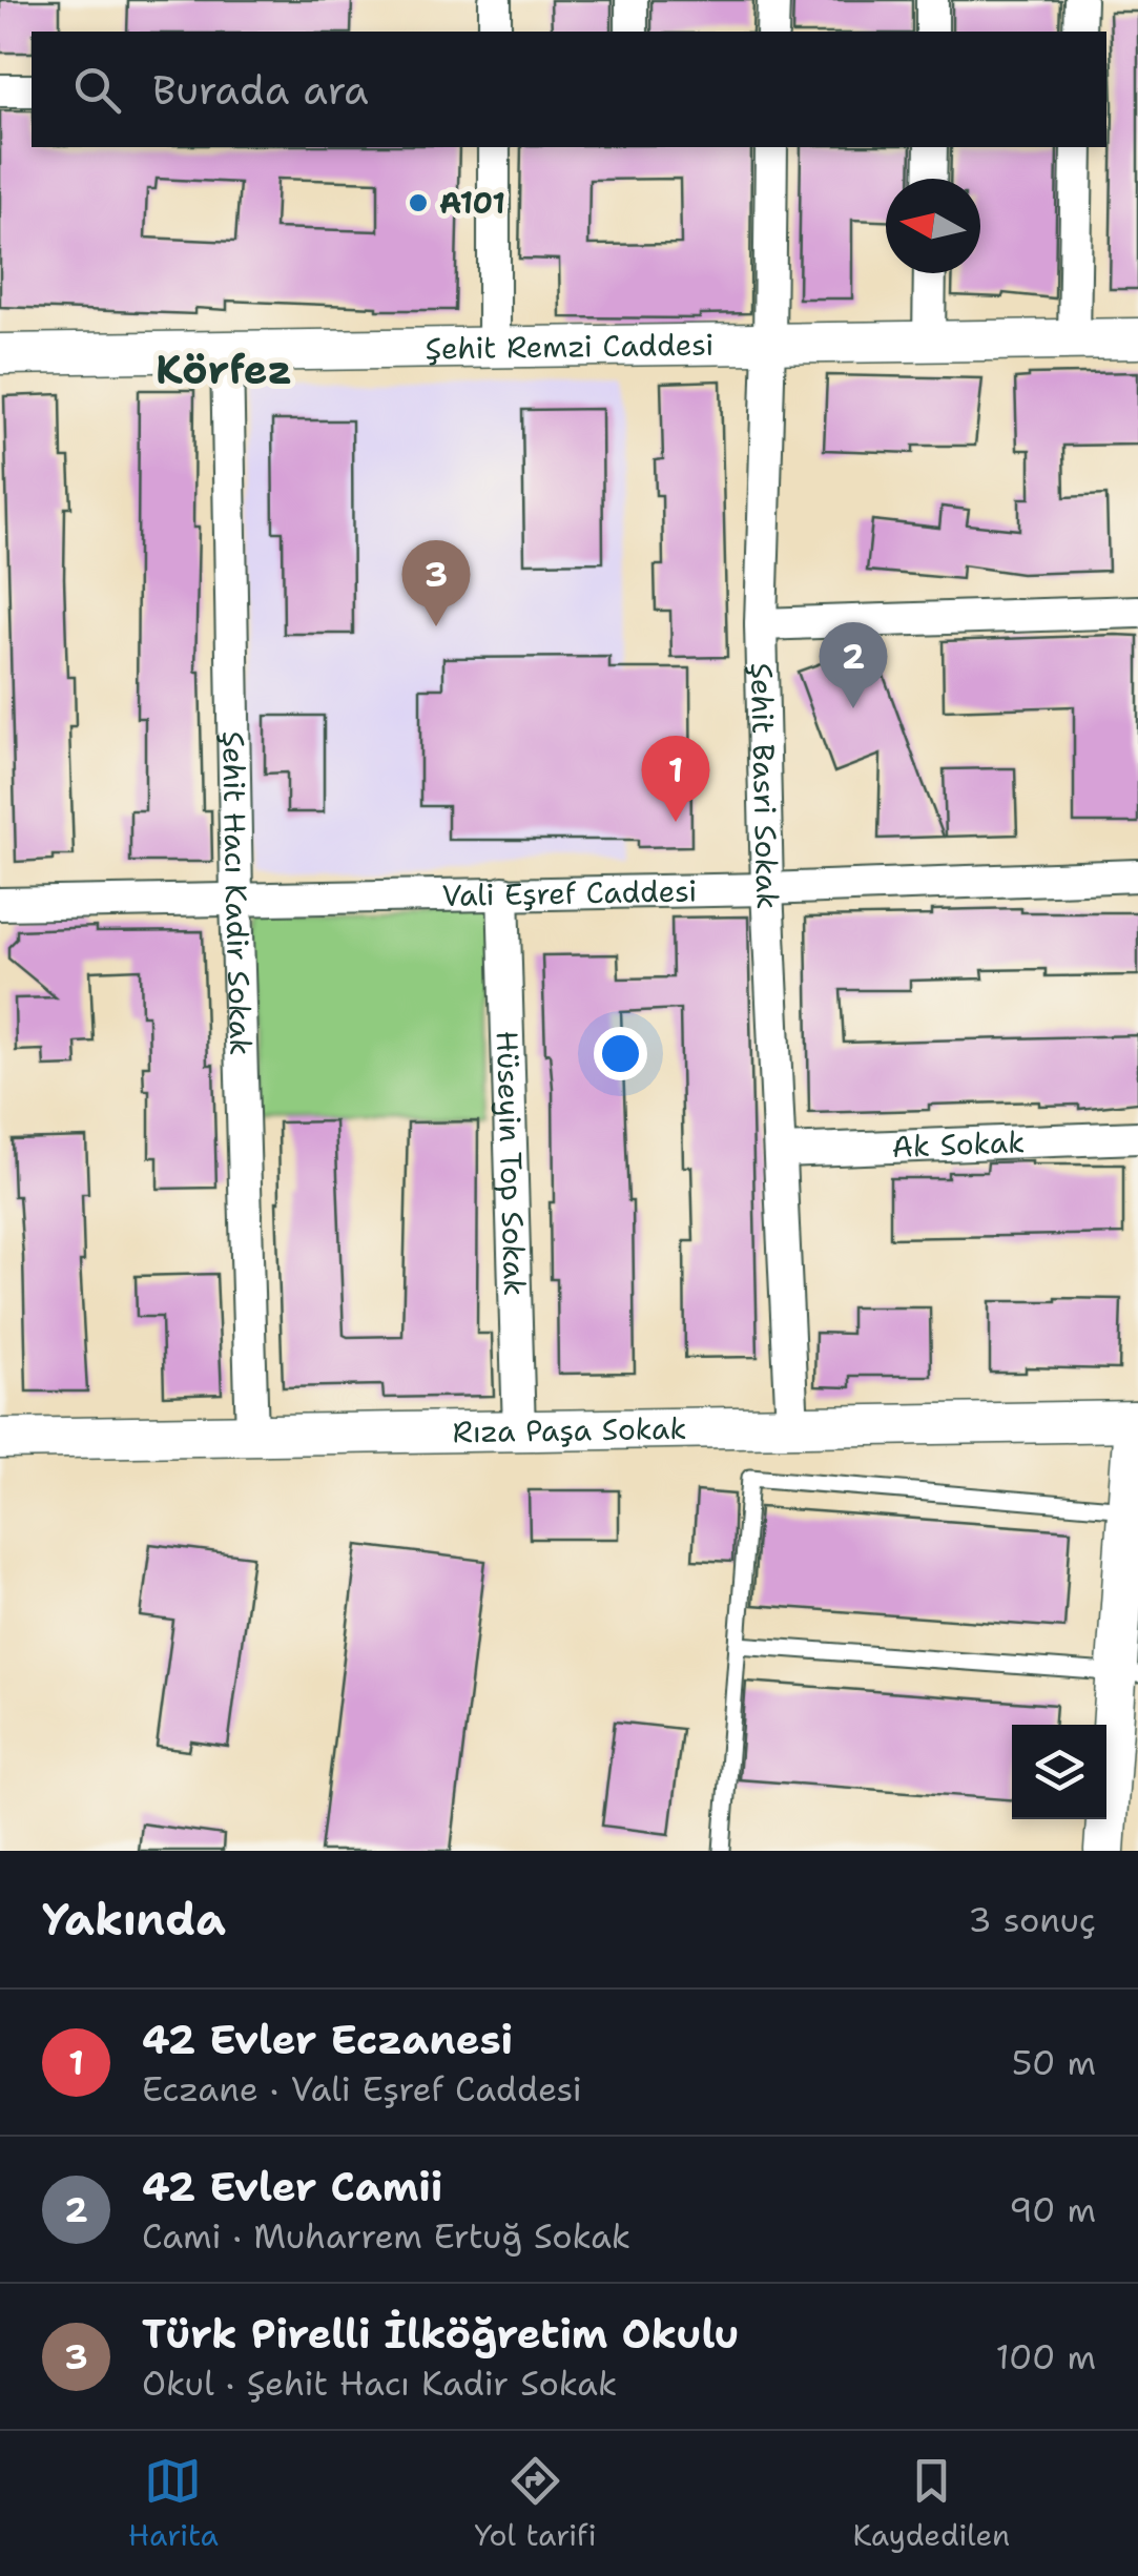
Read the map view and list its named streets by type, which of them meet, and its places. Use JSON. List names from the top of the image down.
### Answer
{
  "streets": {
    "street": [
      "Şehit Remzi Caddesi",
      "Şehit Basri Sokak",
      "Vali Eşref Caddesi",
      "Şehit Hacı Kadir Sokak",
      "Ak Sokak",
      "Hüseyin Top Sokak",
      "Rıza Paşa Sokak"
    ]
  },
  "crossings": [
    ["Şehit Remzi Caddesi", "Şehit Basri Sokak"],
    ["Şehit Remzi Caddesi", "Şehit Hacı Kadir Sokak"],
    ["Şehit Basri Sokak", "Vali Eşref Caddesi"],
    ["Şehit Basri Sokak", "Ak Sokak"],
    ["Şehit Basri Sokak", "Rıza Paşa Sokak"],
    ["Vali Eşref Caddesi", "Şehit Hacı Kadir Sokak"],
    ["Vali Eşref Caddesi", "Hüseyin Top Sokak"],
    ["Şehit Hacı Kadir Sokak", "Rıza Paşa Sokak"],
    ["Hüseyin Top Sokak", "Rıza Paşa Sokak"]
  ],
  "districts": ["Körfez"],
  "places": ["A101"],
  "north": "left",
  "page": {
    "search": "Burada ara",
    "pins": ["3", "2", "1"],
    "heading": ["Yakında", "3 sonuç"],
    "list": [
      {
        "mark": "1",
        "name": "42 Evler Eczanesi",
        "note": "Eczane · Vali Eşref Caddesi",
        "value": "50 m"
      },
      {
        "mark": "2",
        "name": "42 Evler Camii",
        "note": "Cami · Muharrem Ertuğ Sokak",
        "value": "90 m"
      },
      {
        "mark": "3",
        "name": "Türk Pirelli İlköğretim Okulu",
        "note": "Okul · Şehit Hacı Kadir Sokak",
        "value": "100 m"
      }
    ],
    "nav": ["Harita", "Yol tarifi", "Kaydedilen"]
  }
}
